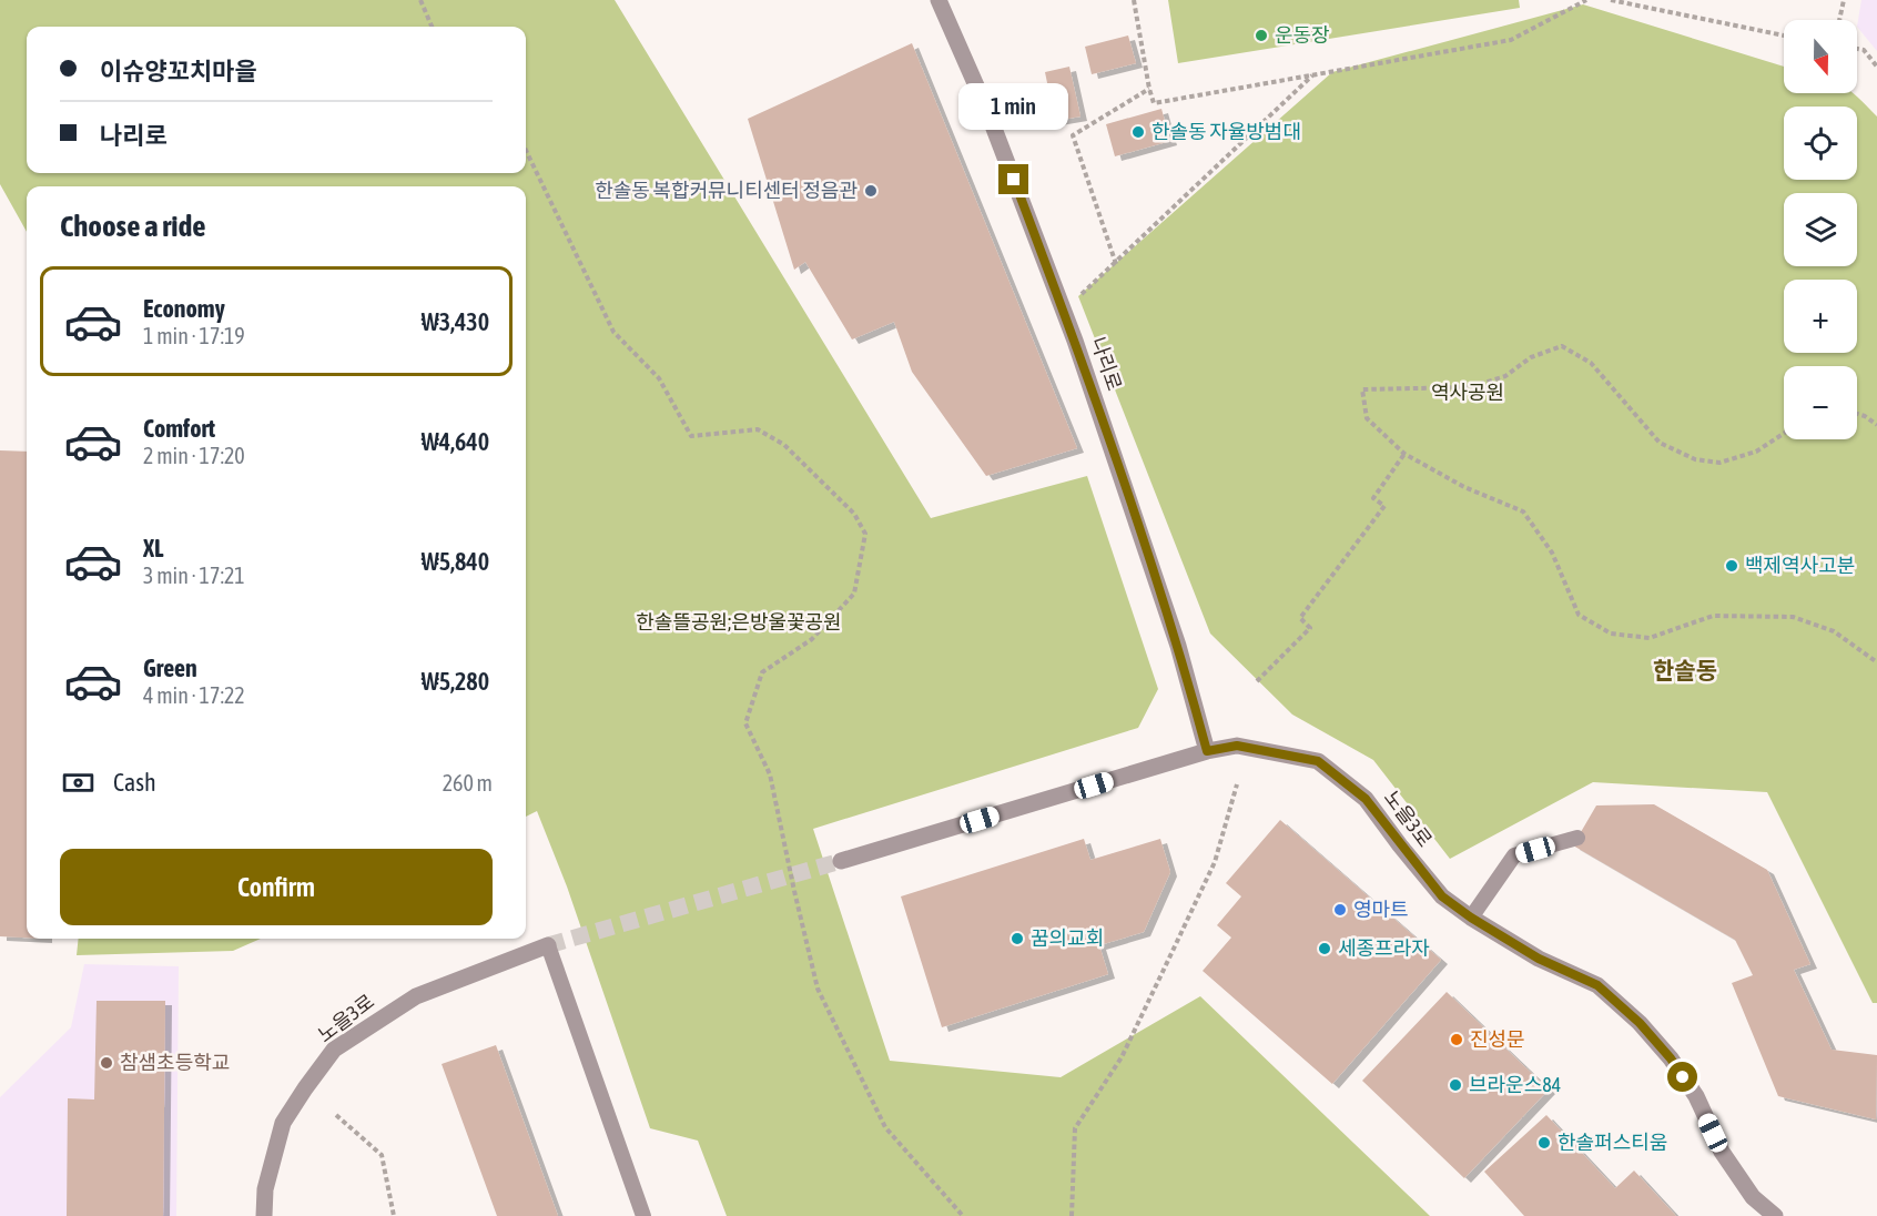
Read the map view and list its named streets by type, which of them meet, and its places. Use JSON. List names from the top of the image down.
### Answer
{
  "streets": {
    "street": ["나리로", "노을3로"]
  },
  "crossings": [
    ["나리로", "노을3로"]
  ],
  "districts": ["한솔동"],
  "parks": ["역사공원", "한솔뜰공원;은방울꽃공원"],
  "places": [
    "운동장",
    "한솔동 자율방범대",
    "한솔동 복합커뮤니티센터 정음관",
    "백제역사고분",
    "영마트",
    "꿈의교회",
    "세종프라자",
    "진성문",
    "참샘초등학교",
    "브라운스84",
    "한솔퍼스티움"
  ],
  "north": "bottom",
  "page": {
    "map_buttons": ["+", "−"],
    "banner": ["이슈양꼬치마을", "나리로"],
    "bubble": "1 min",
    "heading": "Choose a ride",
    "list": [
      {
        "name": "Economy",
        "note": "1 min · 17:19",
        "value": "₩3,430"
      },
      {
        "name": "Comfort",
        "note": "2 min · 17:20",
        "value": "₩4,640"
      },
      {
        "name": "XL",
        "note": "3 min · 17:21",
        "value": "₩5,840"
      },
      {
        "name": "Green",
        "note": "4 min · 17:22",
        "value": "₩5,280"
      }
    ],
    "pay": ["Cash", "260 m"],
    "buttons": "Confirm"
  }
}
